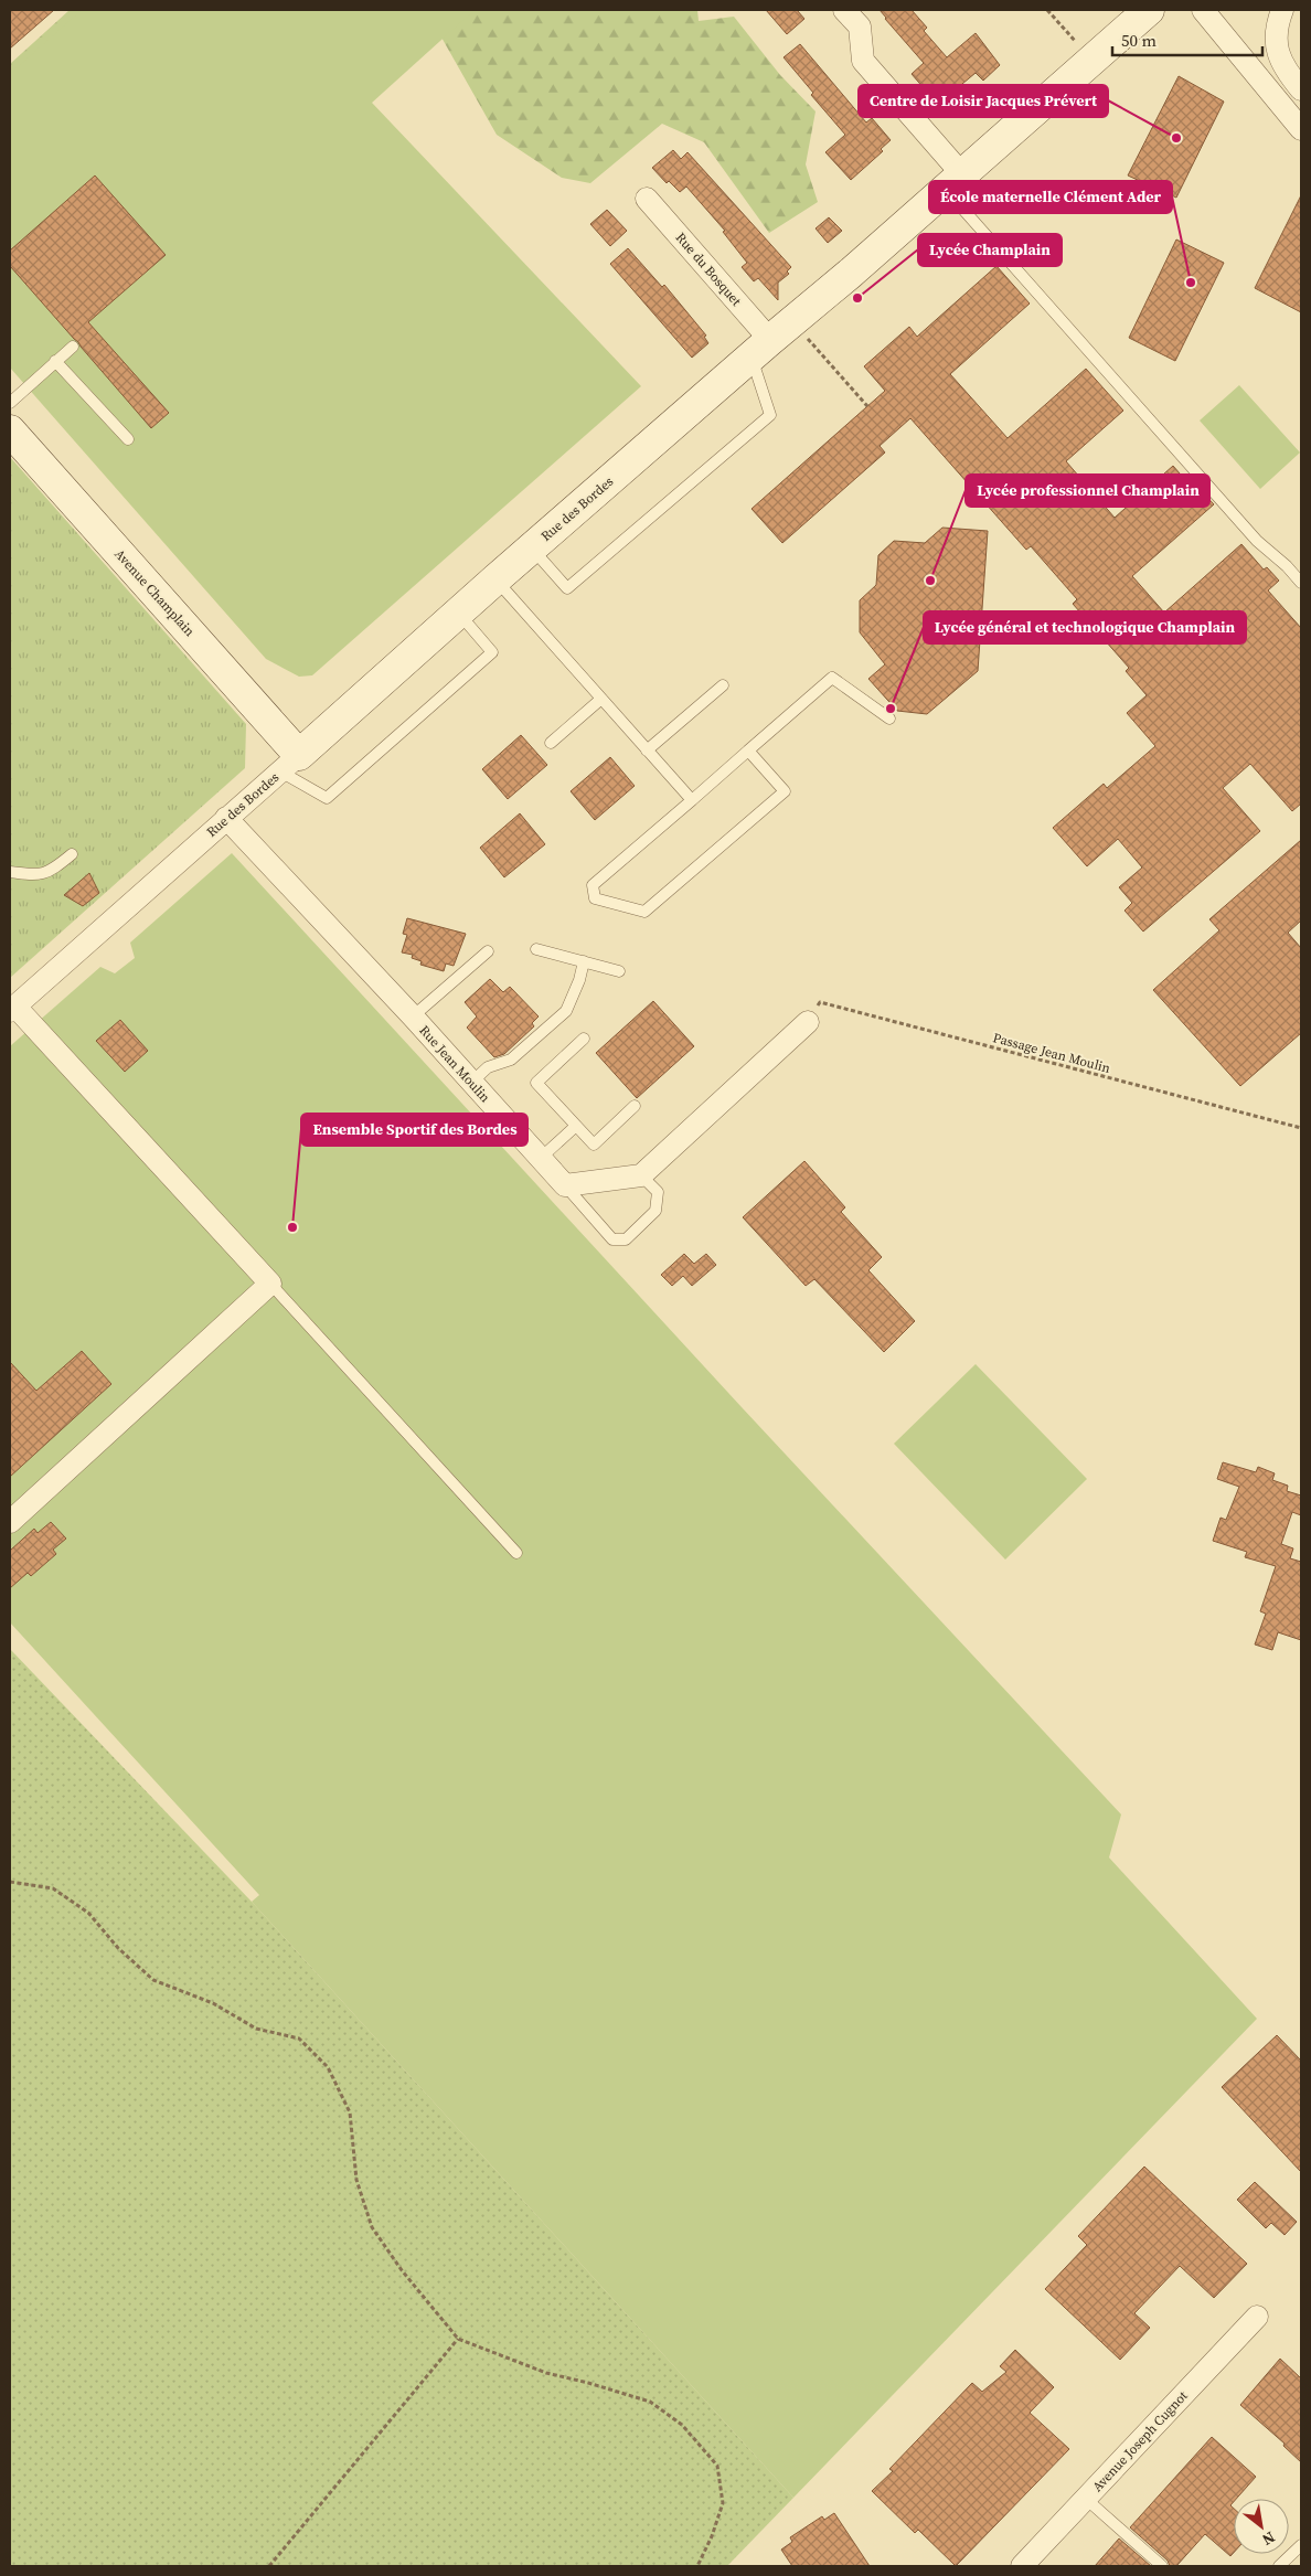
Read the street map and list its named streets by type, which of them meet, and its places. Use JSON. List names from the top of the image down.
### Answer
{
  "streets": {
    "street": [
      "Rue du Bosquet",
      "Rue des Bordes",
      "Avenue Champlain",
      "Rue Jean Moulin",
      "Avenue Joseph Cugnot"
    ],
    "path": ["Passage Jean Moulin"]
  },
  "crossings": [
    ["Rue du Bosquet", "Rue des Bordes"],
    ["Rue des Bordes", "Avenue Champlain"],
    ["Rue des Bordes", "Rue Jean Moulin"]
  ],
  "places": [
    "Centre de Loisir Jacques Prévert",
    "École maternelle Clément Ader",
    "Lycée Champlain",
    "Lycée professionnel Champlain",
    "Lycée général et technologique Champlain",
    "Ensemble Sportif des Bordes"
  ],
  "scale_bar": "50 m",
  "north": "bottom right"
}
